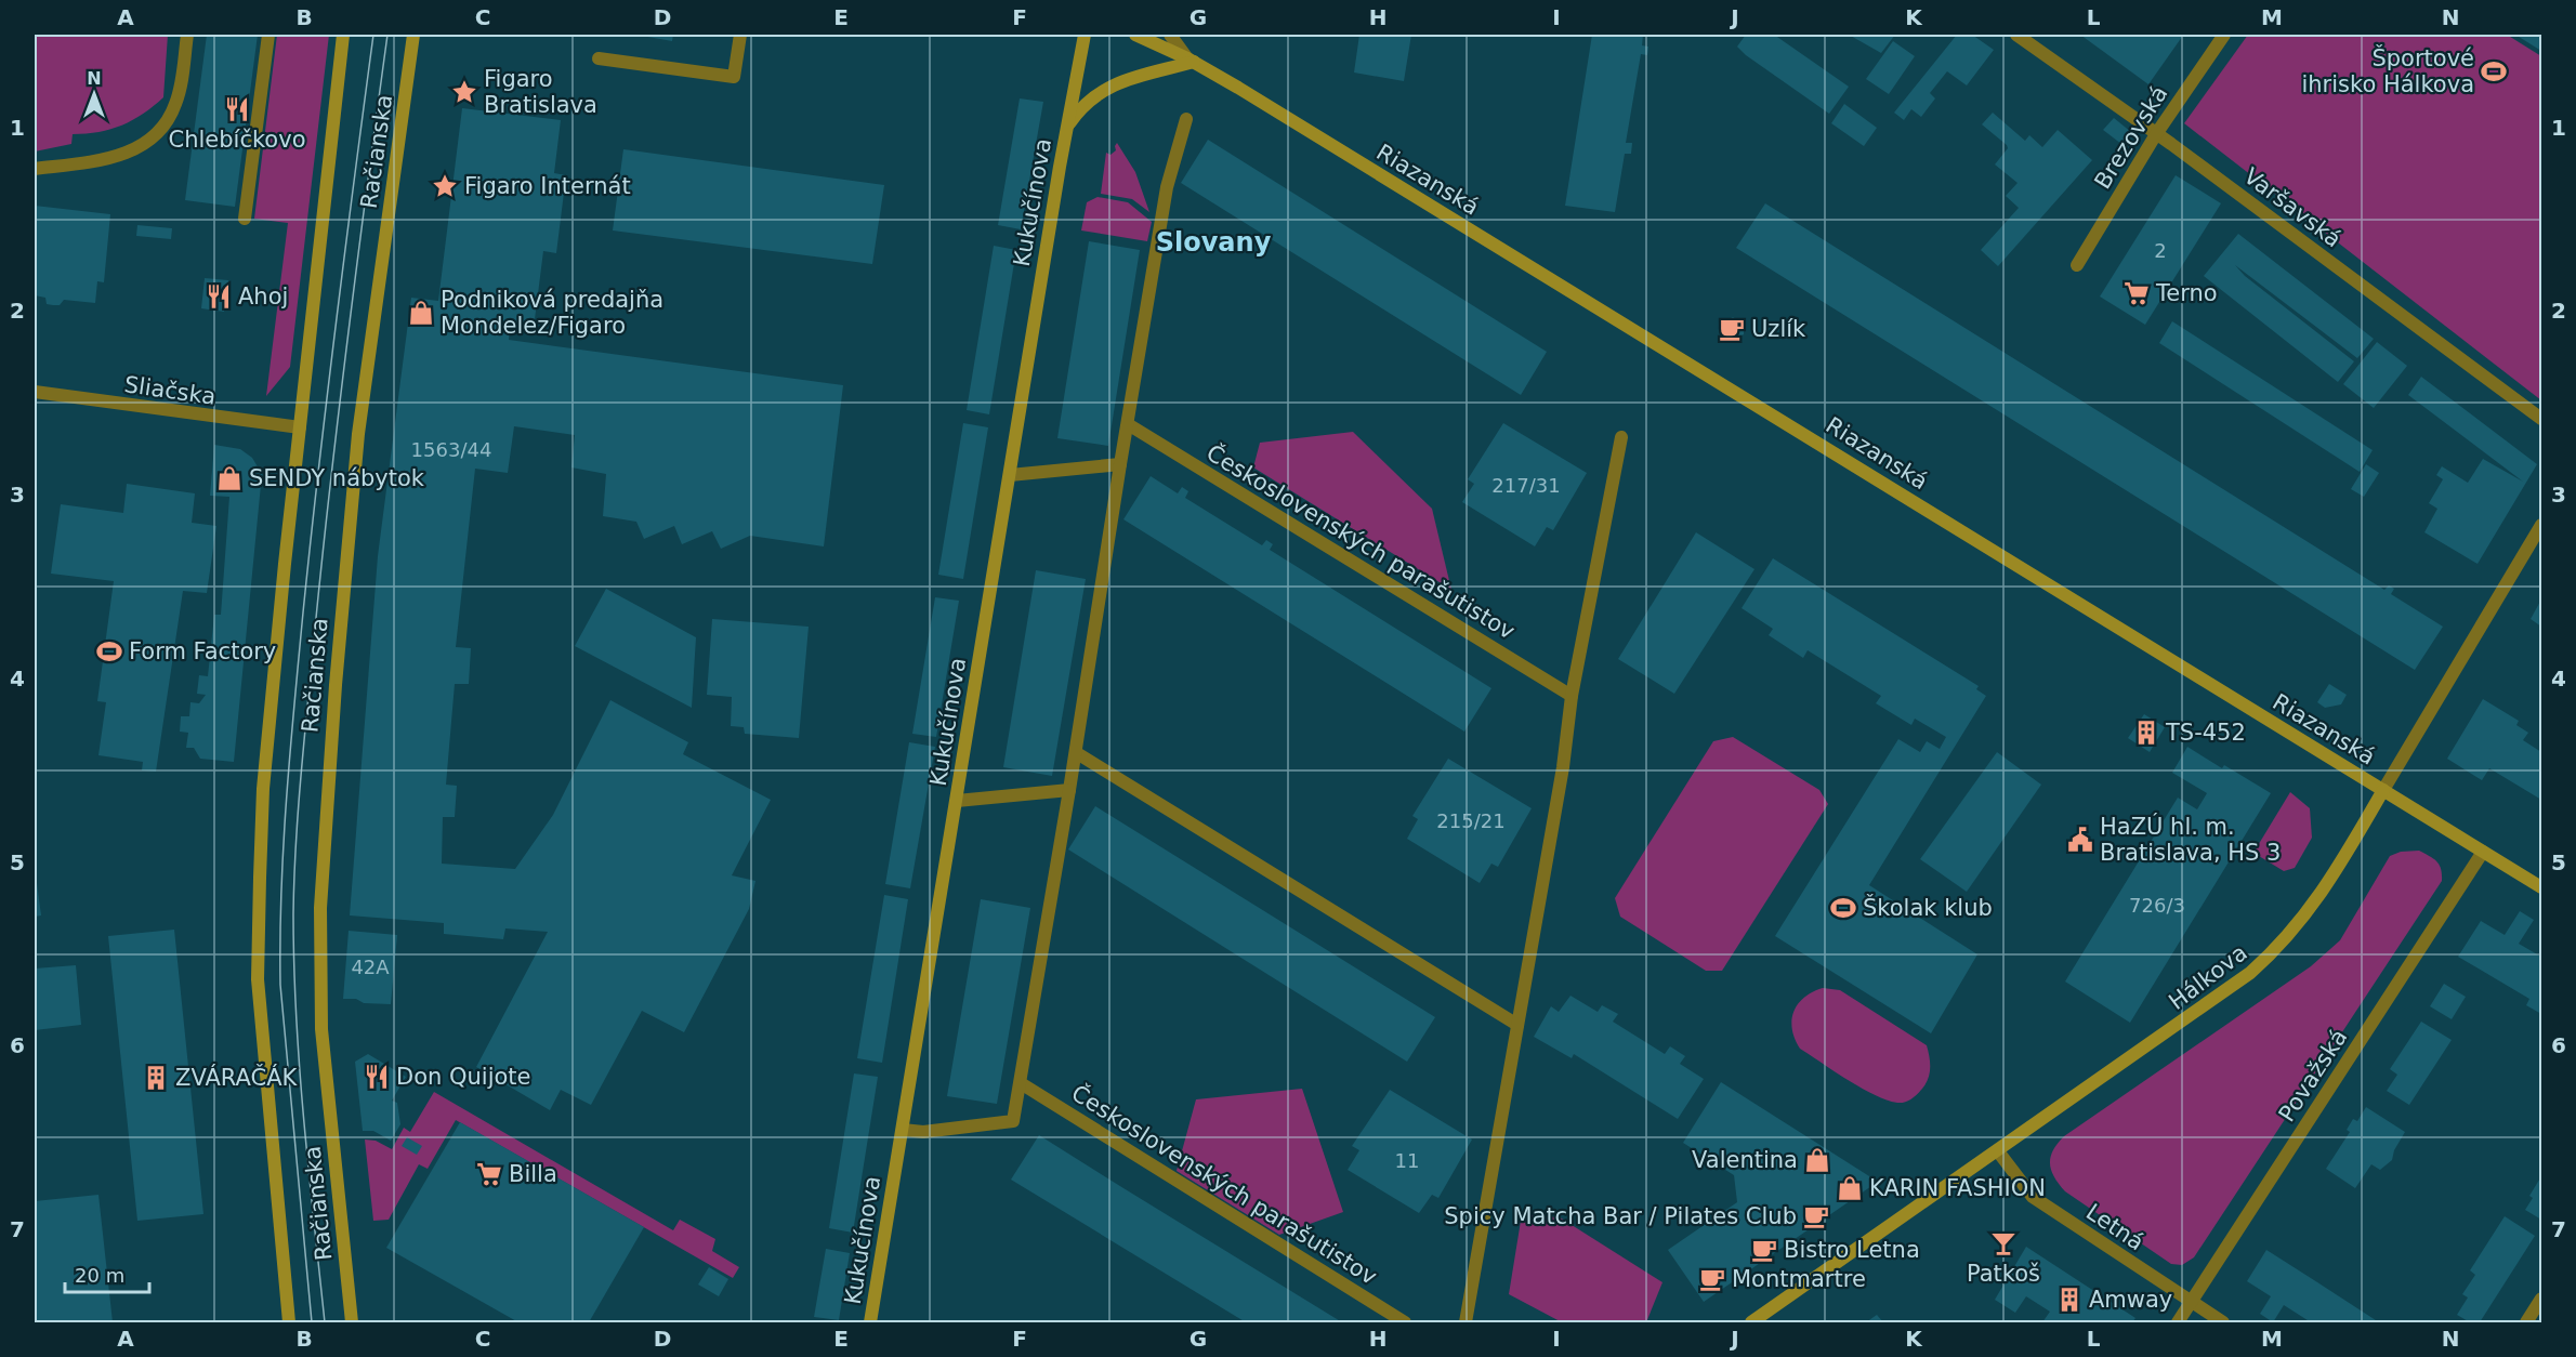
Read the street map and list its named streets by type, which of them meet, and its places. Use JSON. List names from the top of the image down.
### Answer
{
  "streets": {
    "street": [
      "Brezovská",
      "Račianska",
      "Riazanská",
      "Kukučínova",
      "Varšavská",
      "Sliačska",
      "Československých parašutistov",
      "Hálkova",
      "Považská",
      "Letná"
    ]
  },
  "crossings": [
    ["Brezovská", "Varšavská"],
    ["Račianska", "Sliačska"],
    ["Riazanská", "Kukučínova"],
    ["Riazanská", "Hálkova"],
    ["Riazanská", "Považská"],
    ["Hálkova", "Letná"],
    ["Považská", "Letná"]
  ],
  "districts": ["Slovany"],
  "places": {
    "sports": ["Športové ihrisko Hálkova", "Form Factory", "Školak klub"],
    "place": ["Figaro Bratislava", "Figaro Internát"],
    "restaurant": ["Chlebíčkovo", "Ahoj", "Don Quijote"],
    "supermarket": ["Terno", "Billa"],
    "shop": [
      "Podniková predajňa Mondelez/Figaro",
      "SENDY nábytok",
      "Valentina",
      "KARIN FASHION"
    ],
    "cafe": [
      "Uzlík",
      "Spicy Matcha Bar / Pilates Club",
      "Bistro Letna",
      "Montmartre"
    ],
    "building": ["TS-452", "ZVÁRAČÁK", "Amway"],
    "public building": ["HaZÚ hl. m. Bratislava, HS 3"],
    "bar": ["Patkoš"]
  },
  "house_numbers": [
    "2",
    "1563/44",
    "217/31",
    "215/21",
    "726/3",
    "42A",
    "11"
  ],
  "scale_bar": "20 m",
  "north": "top",
  "grid": {
    "columns": [
      "A",
      "B",
      "C",
      "D",
      "E",
      "F",
      "G",
      "H",
      "I",
      "J",
      "K",
      "L",
      "M",
      "N"
    ],
    "rows": [
      "1",
      "2",
      "3",
      "4",
      "5",
      "6",
      "7"
    ]
  }
}
